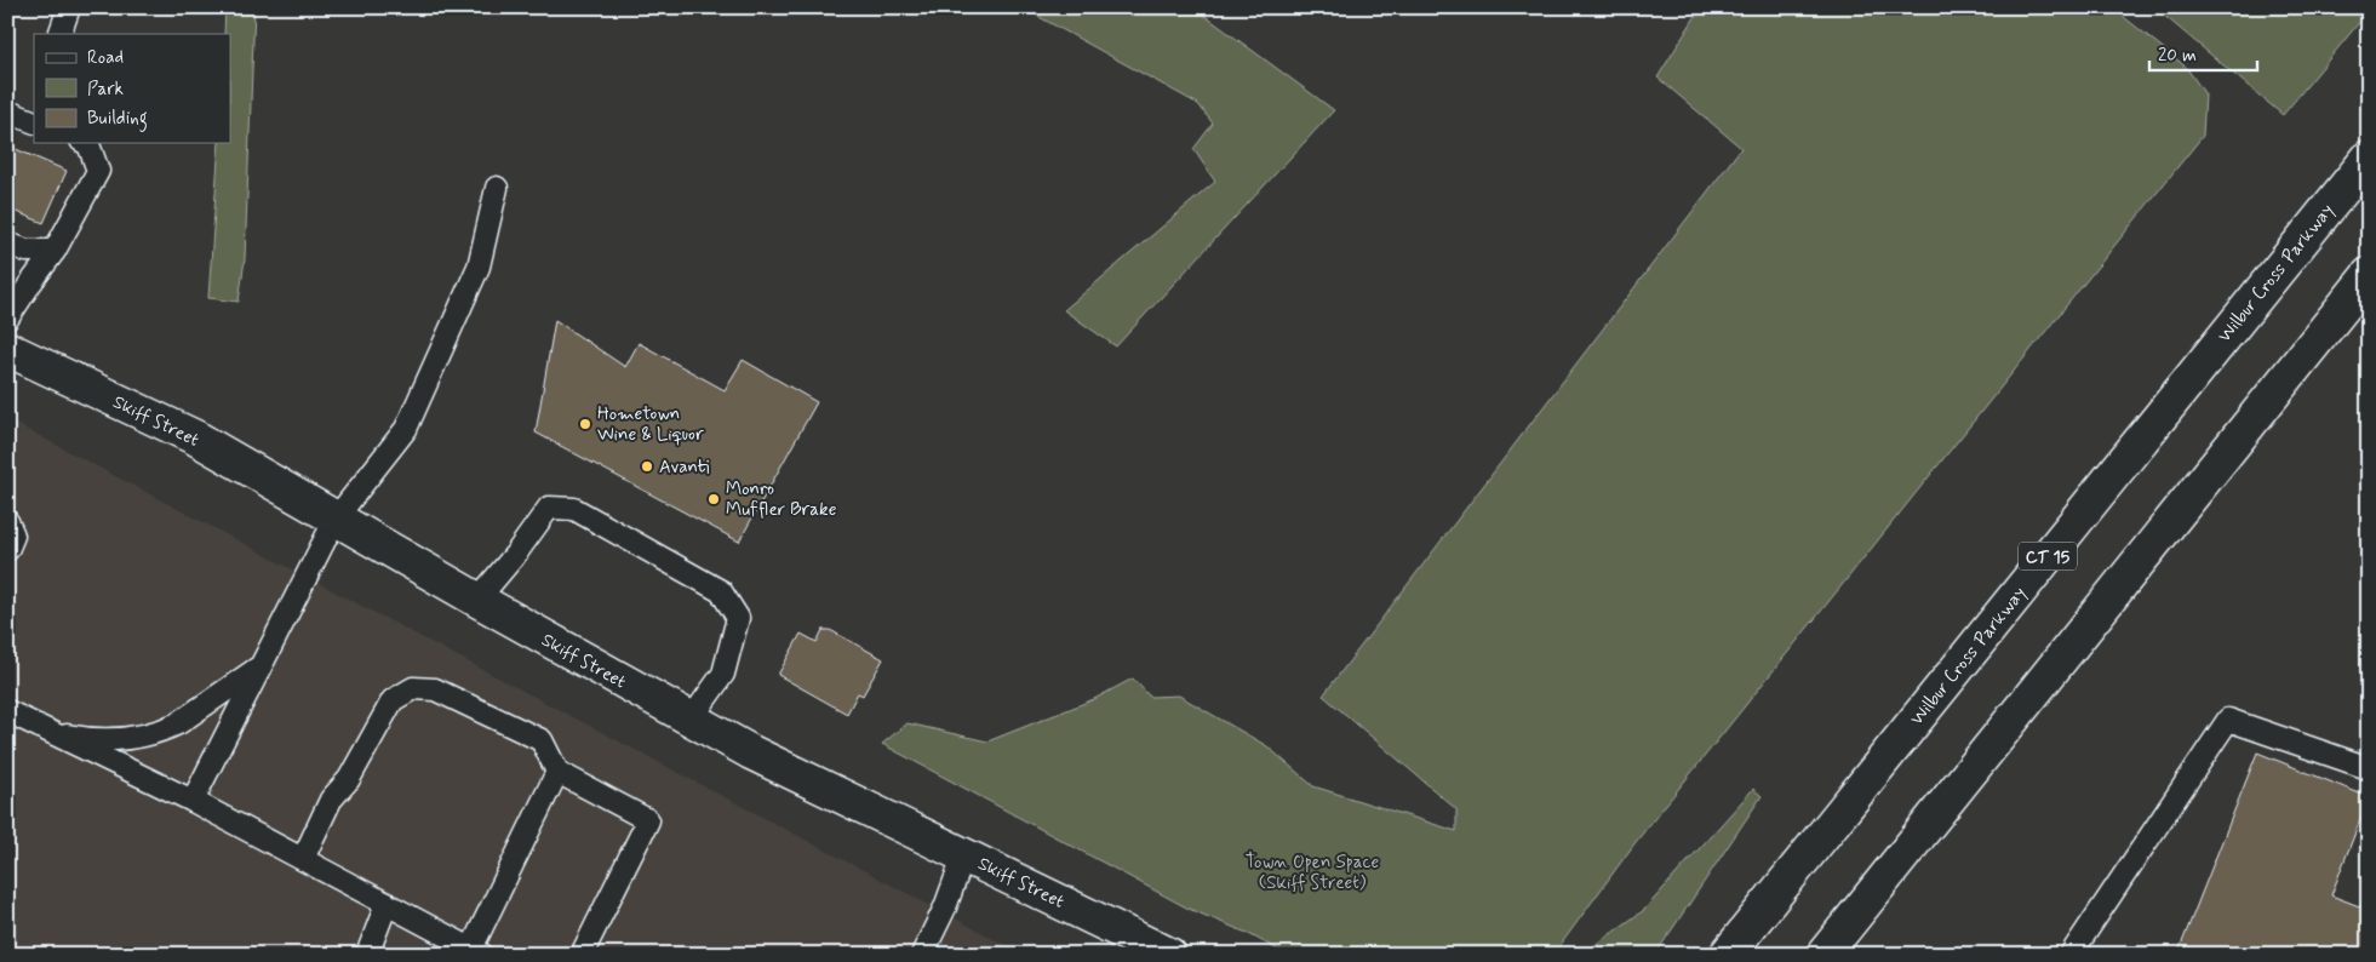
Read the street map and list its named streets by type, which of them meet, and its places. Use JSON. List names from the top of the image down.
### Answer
{
  "streets": {
    "main road": ["Wilbur Cross Parkway", "Skiff Street", "CT 15"]
  },
  "parks": ["Town Open Space (Skiff Street)"],
  "places": ["Hometown Wine & Liquor", "Avanti", "Monro Muffler Brake"],
  "legend": ["Road", "Park", "Building"],
  "scale_bar": "20 m"
}
